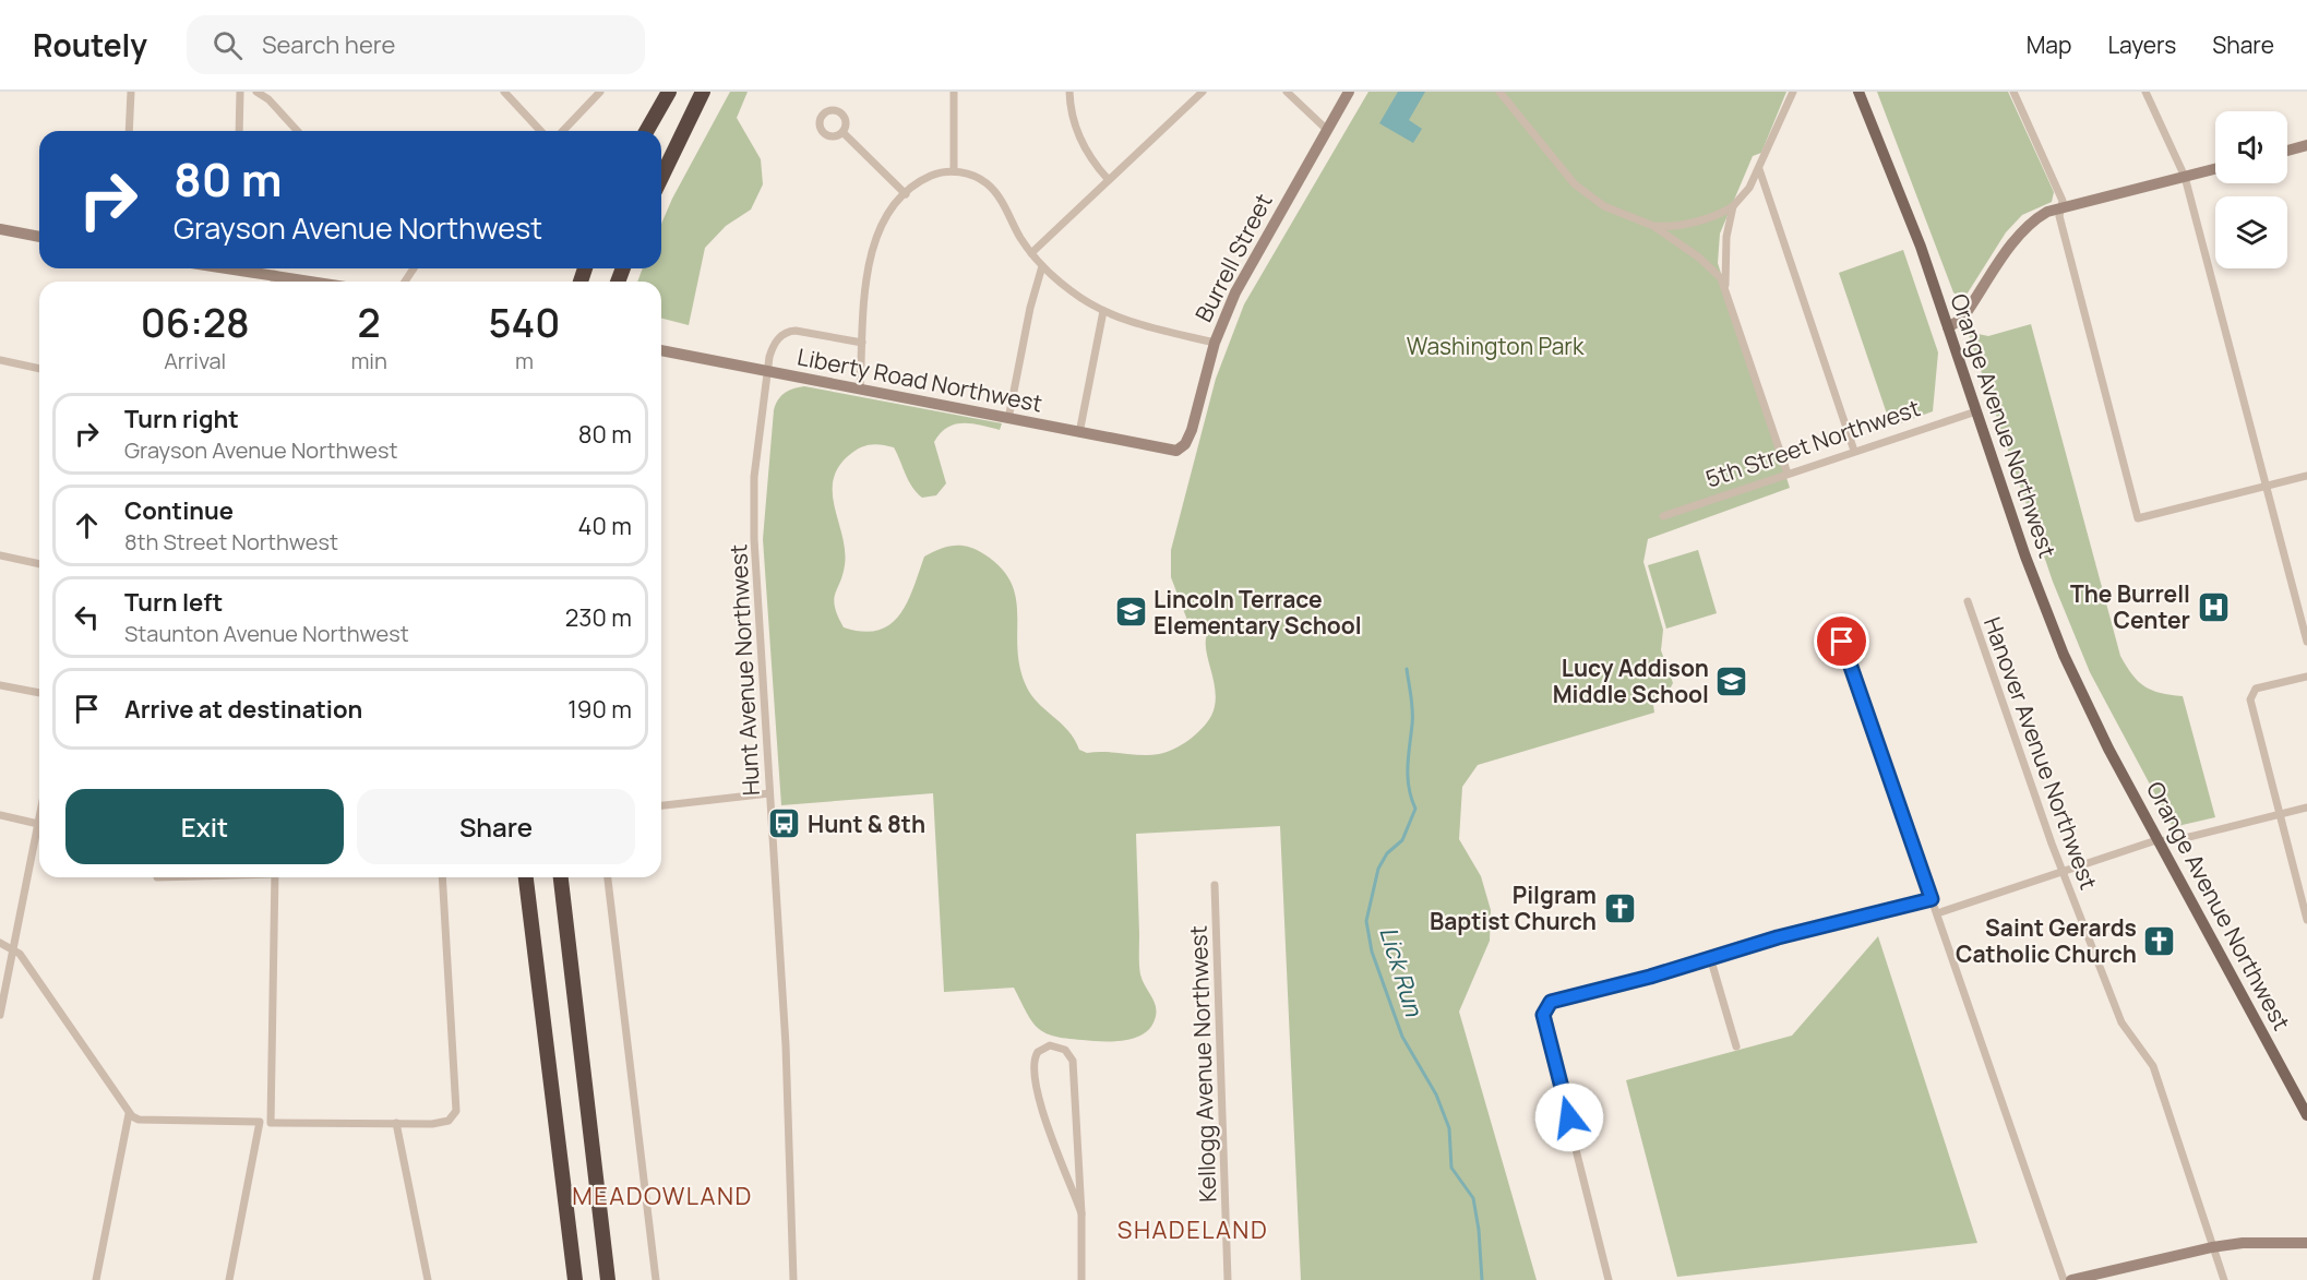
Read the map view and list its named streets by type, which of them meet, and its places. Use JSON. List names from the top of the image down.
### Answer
{
  "streets": {
    "main road": ["Orange Avenue Northwest"],
    "street": [
      "Burrell Street",
      "Liberty Road Northwest",
      "5th Street Northwest",
      "Hunt Avenue Northwest",
      "Hanover Avenue Northwest",
      "Kellogg Avenue Northwest"
    ]
  },
  "crossings": [
    ["Burrell Street", "Liberty Road Northwest"],
    ["Liberty Road Northwest", "Hunt Avenue Northwest"],
    ["Orange Avenue Northwest", "5th Street Northwest"]
  ],
  "districts": ["MEADOWLAND", "SHADELAND"],
  "water": ["Lick Run"],
  "parks": ["Washington Park"],
  "places": {
    "hospital": ["The Burrell Center"],
    "school or university": ["Lincoln Terrace Elementary School", "Lucy Addison Middle School"],
    "bus stop": ["Hunt & 8th"],
    "church": ["Pilgram Baptist Church", "Saint Gerards Catholic Church"]
  },
  "page": {
    "header": "Routely",
    "search": "Search here",
    "nav": ["Map", "Layers", "Share"],
    "turn": ["80 m", "Grayson Avenue Northwest"],
    "eta": [
      "06:28",
      "Arrival",
      "2",
      "min",
      "540",
      "m"
    ],
    "list": [
      {
        "name": "Turn right",
        "note": "Grayson Avenue Northwest",
        "value": "80 m"
      },
      {
        "name": "Continue",
        "note": "8th Street Northwest",
        "value": "40 m"
      },
      {
        "name": "Turn left",
        "note": "Staunton Avenue Northwest",
        "value": "230 m"
      },
      {
        "name": "Arrive at destination",
        "value": "190 m"
      }
    ],
    "buttons": ["Exit", "Share"]
  }
}
